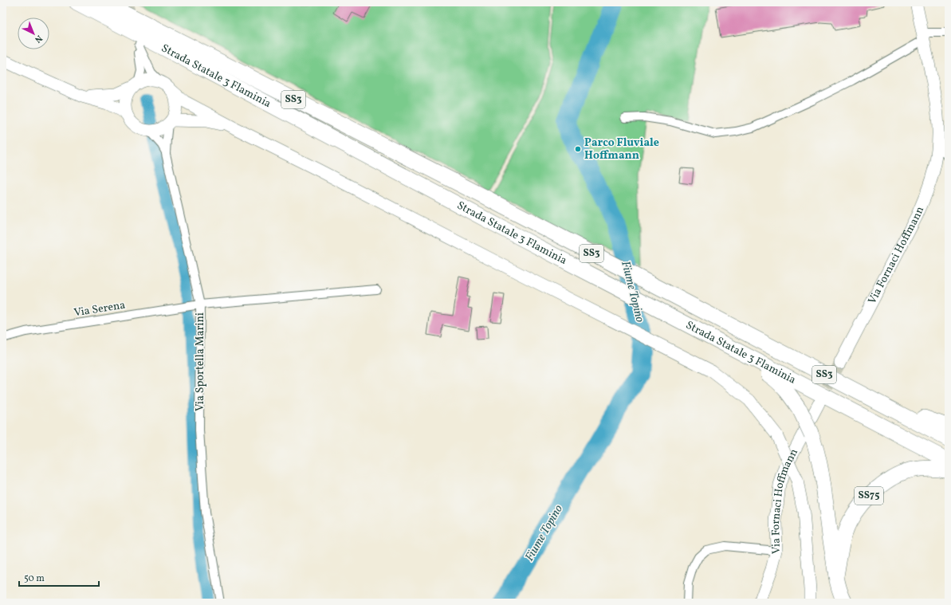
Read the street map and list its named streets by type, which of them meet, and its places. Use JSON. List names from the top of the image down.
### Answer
{
  "streets": {
    "highway": ["Strada Statale 3 Flaminia", "SS3", "SS75"],
    "main road": ["Via Fornaci Hoffmann", "Via Sportella Marini"],
    "street": ["Via Serena"]
  },
  "crossings": [
    ["Strada Statale 3 Flaminia", "SS75"],
    ["Via Serena", "Via Sportella Marini"]
  ],
  "water": ["Fiume Topino"],
  "places": ["Parco Fluviale Hoffmann"],
  "scale_bar": "50 m",
  "north": "bottom right"
}
